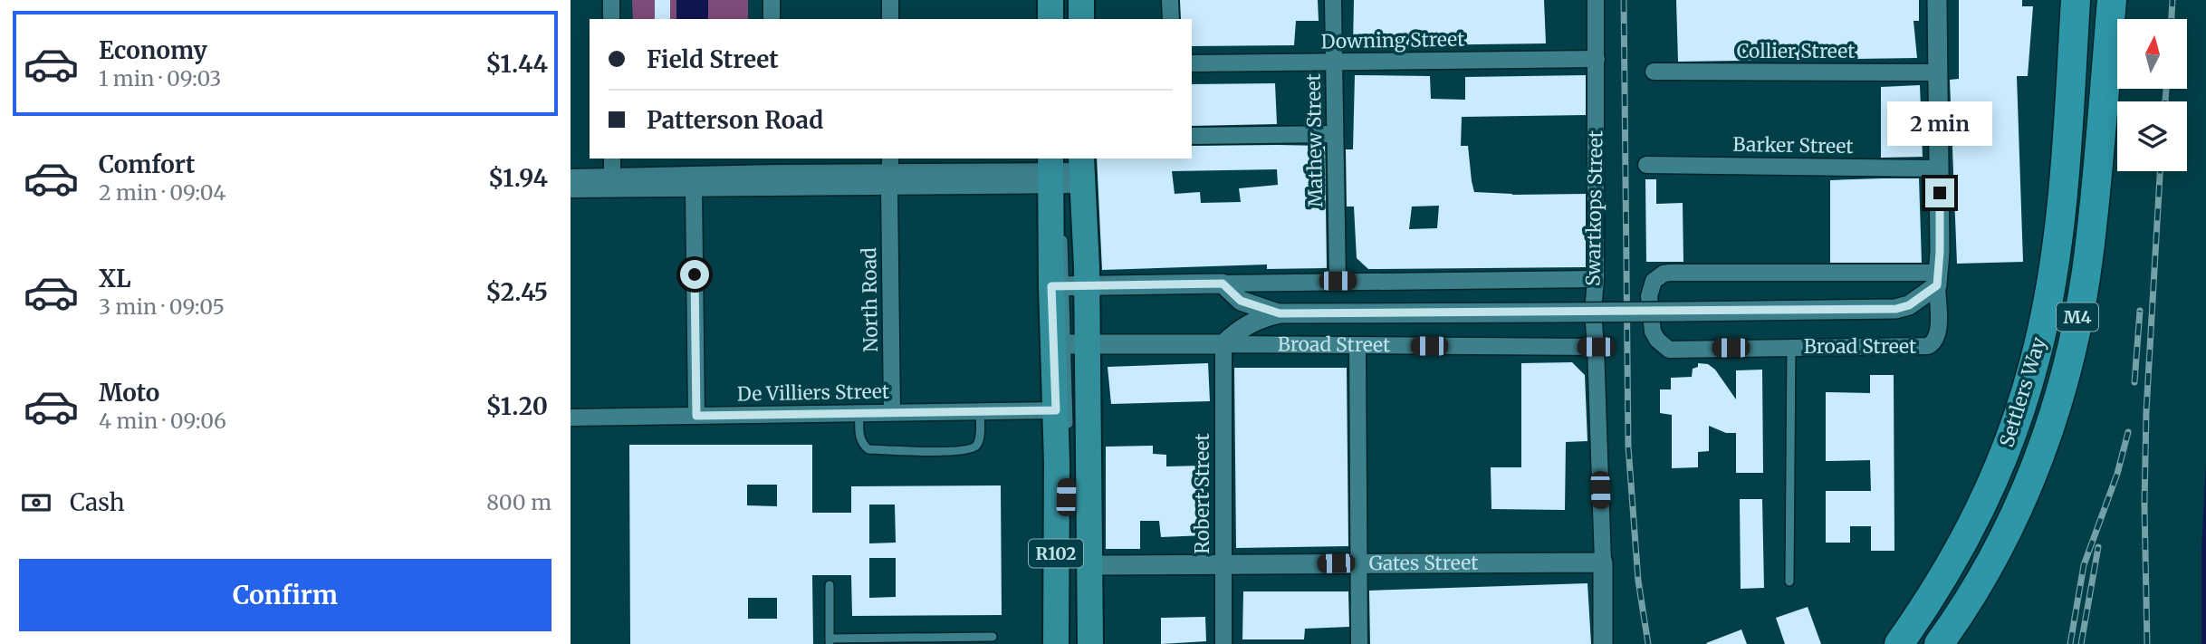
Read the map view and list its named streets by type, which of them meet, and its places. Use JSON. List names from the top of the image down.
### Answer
{
  "streets": {
    "highway": ["M4", "Settlers Way"],
    "main road": ["R102"],
    "street": [
      "Downing Street",
      "Collier Street",
      "Mathew Street",
      "Barker Street",
      "Swartkops Street",
      "North Road",
      "Broad Street",
      "De Villiers Street",
      "Robert Street",
      "Gates Street"
    ]
  },
  "crossings": [
    ["Downing Street", "Mathew Street"],
    ["Downing Street", "Swartkops Street"],
    ["Swartkops Street", "Broad Street"],
    ["Swartkops Street", "Gates Street"],
    ["North Road", "De Villiers Street"],
    ["Broad Street", "Robert Street"],
    ["Broad Street", "R102"],
    ["De Villiers Street", "R102"],
    ["Robert Street", "Gates Street"],
    ["R102", "Gates Street"]
  ],
  "north": "top",
  "page": {
    "list": [
      {
        "name": "Economy",
        "note": "1 min · 09:03",
        "value": "$1.44"
      },
      {
        "name": "Comfort",
        "note": "2 min · 09:04",
        "value": "$1.94"
      },
      {
        "name": "XL",
        "note": "3 min · 09:05",
        "value": "$2.45"
      },
      {
        "name": "Moto",
        "note": "4 min · 09:06",
        "value": "$1.20"
      }
    ],
    "banner": ["Field Street", "Patterson Road"],
    "bubble": "2 min",
    "pay": ["Cash", "800 m"],
    "buttons": "Confirm"
  }
}
